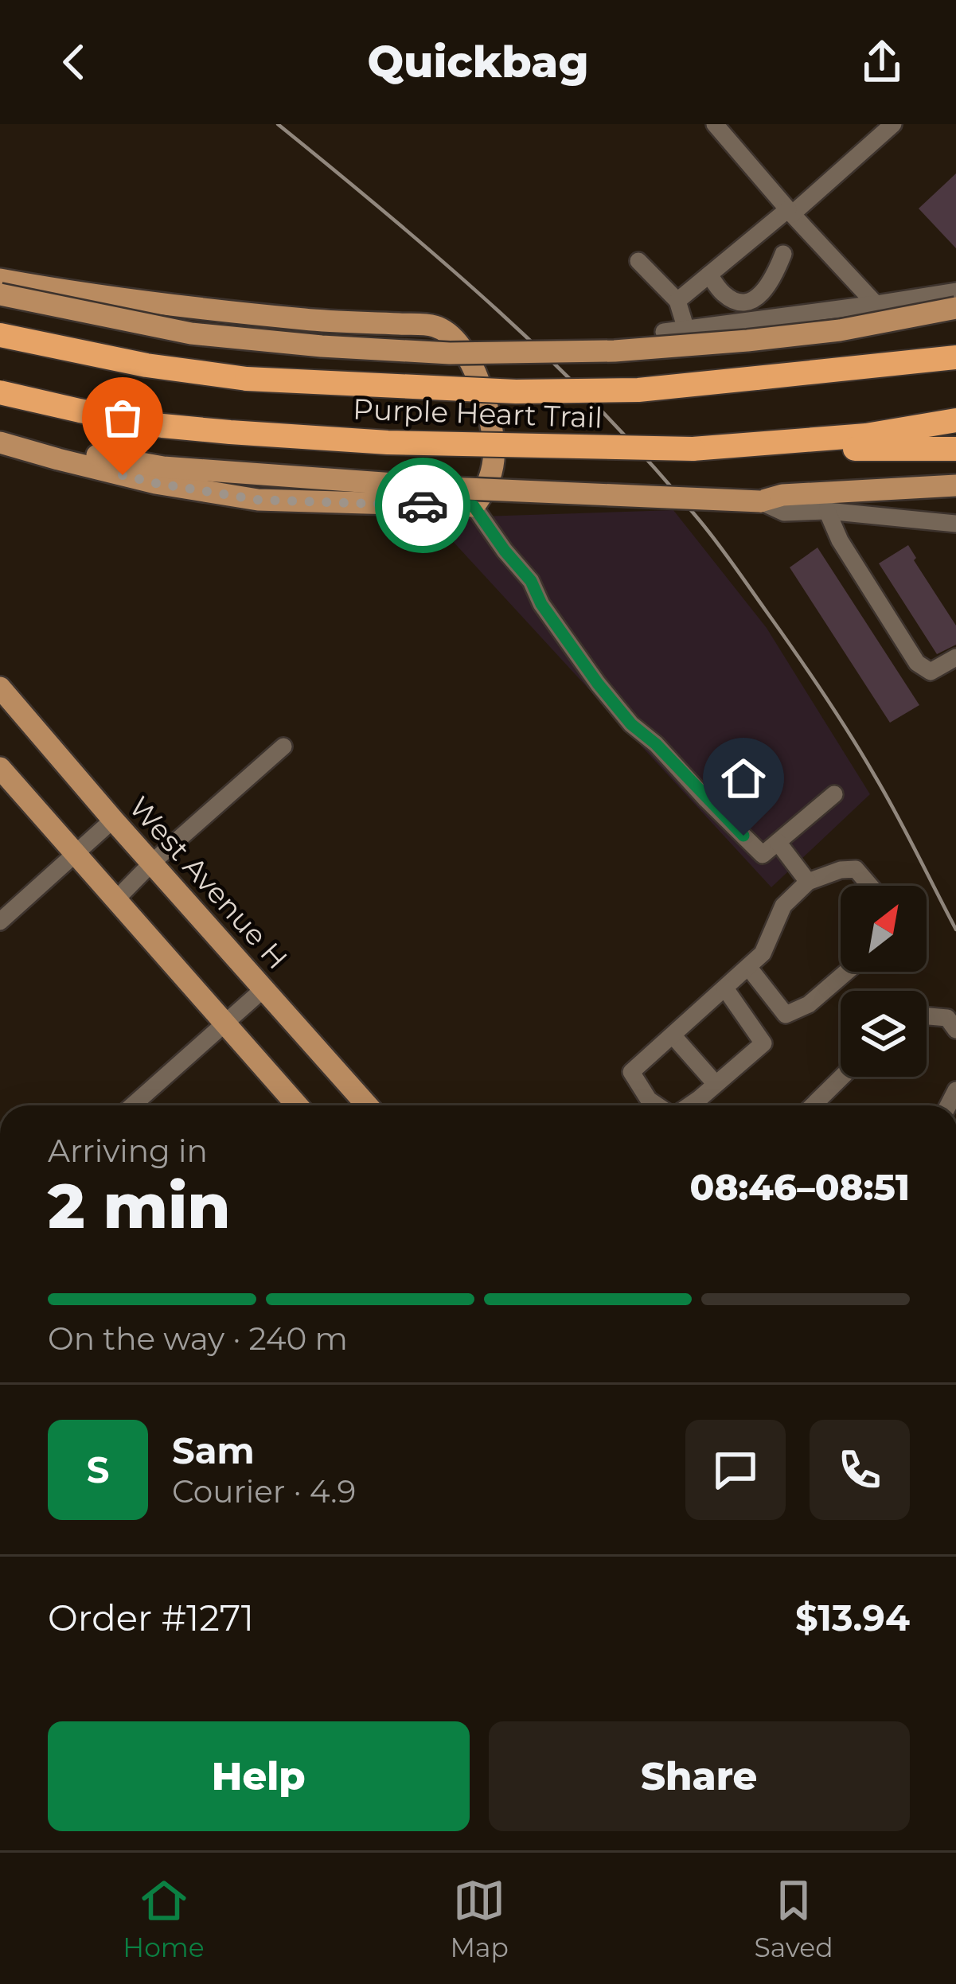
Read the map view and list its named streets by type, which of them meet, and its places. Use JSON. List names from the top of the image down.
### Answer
{
  "streets": {
    "highway": ["Purple Heart Trail"],
    "main road": ["West Avenue H"]
  },
  "north": "top right",
  "page": {
    "header": "Quickbag",
    "heading": ["2 min", "Arriving in", "08:46–08:51"],
    "panel": [
      "Sam",
      "Courier · 4.9",
      "Order #1271",
      "$13.94"
    ],
    "bar": "On the way · 240 m",
    "round": "S",
    "buttons": ["Help", "Share"],
    "tabs": ["Home", "Map", "Saved"]
  }
}
